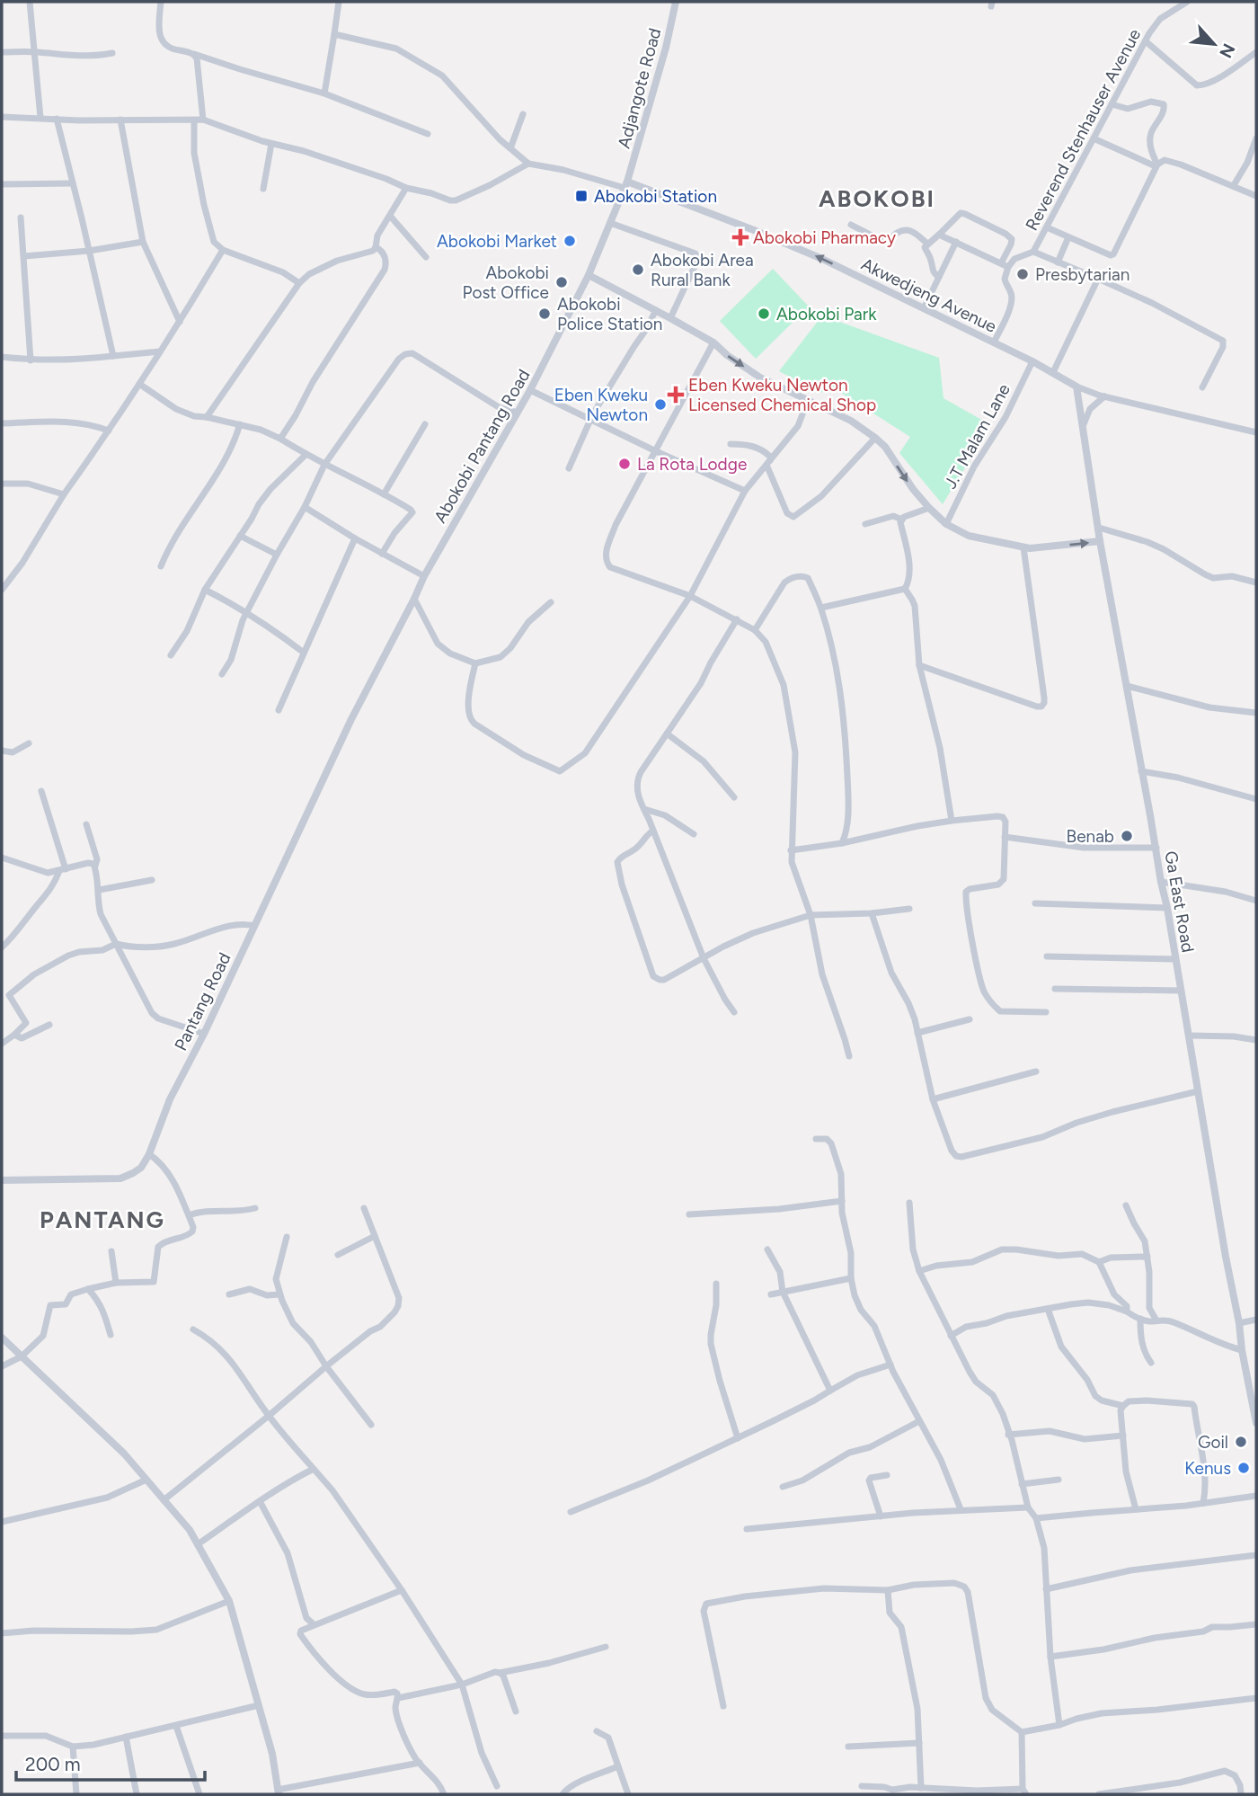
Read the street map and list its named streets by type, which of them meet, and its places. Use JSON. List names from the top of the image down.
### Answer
{
  "streets": {
    "street": [
      "Adjangote Road",
      "Reverend Stenhauser Avenue",
      "Akwedjeng Avenue",
      "J.T Malam Lane",
      "Abokobi Pantang Road",
      "Ga East Road",
      "Pantang Road"
    ]
  },
  "crossings": [
    ["Adjangote Road", "Akwedjeng Avenue"],
    ["Adjangote Road", "Abokobi Pantang Road"],
    ["Akwedjeng Avenue", "J.T Malam Lane"],
    ["Akwedjeng Avenue", "Abokobi Pantang Road"],
    ["Akwedjeng Avenue", "Ga East Road"],
    ["Abokobi Pantang Road", "Pantang Road"]
  ],
  "one_way": ["Akwedjeng Avenue"],
  "districts": ["ABOKOBI", "PANTANG"],
  "places": {
    "transit": ["Abokobi Station"],
    "health": ["Abokobi Pharmacy", "Eben Kweku Newton Licensed Chemical Shop"],
    "other": [
      "Abokobi Market",
      "Abokobi Area Rural Bank",
      "Presbytarian",
      "Abokobi Post Office",
      "Abokobi Police Station",
      "Abokobi Park",
      "Eben Kweku Newton",
      "La Rota Lodge",
      "Benab",
      "Goil",
      "Kenus"
    ]
  },
  "scale_bar": "200 m",
  "north": "bottom right"
}
